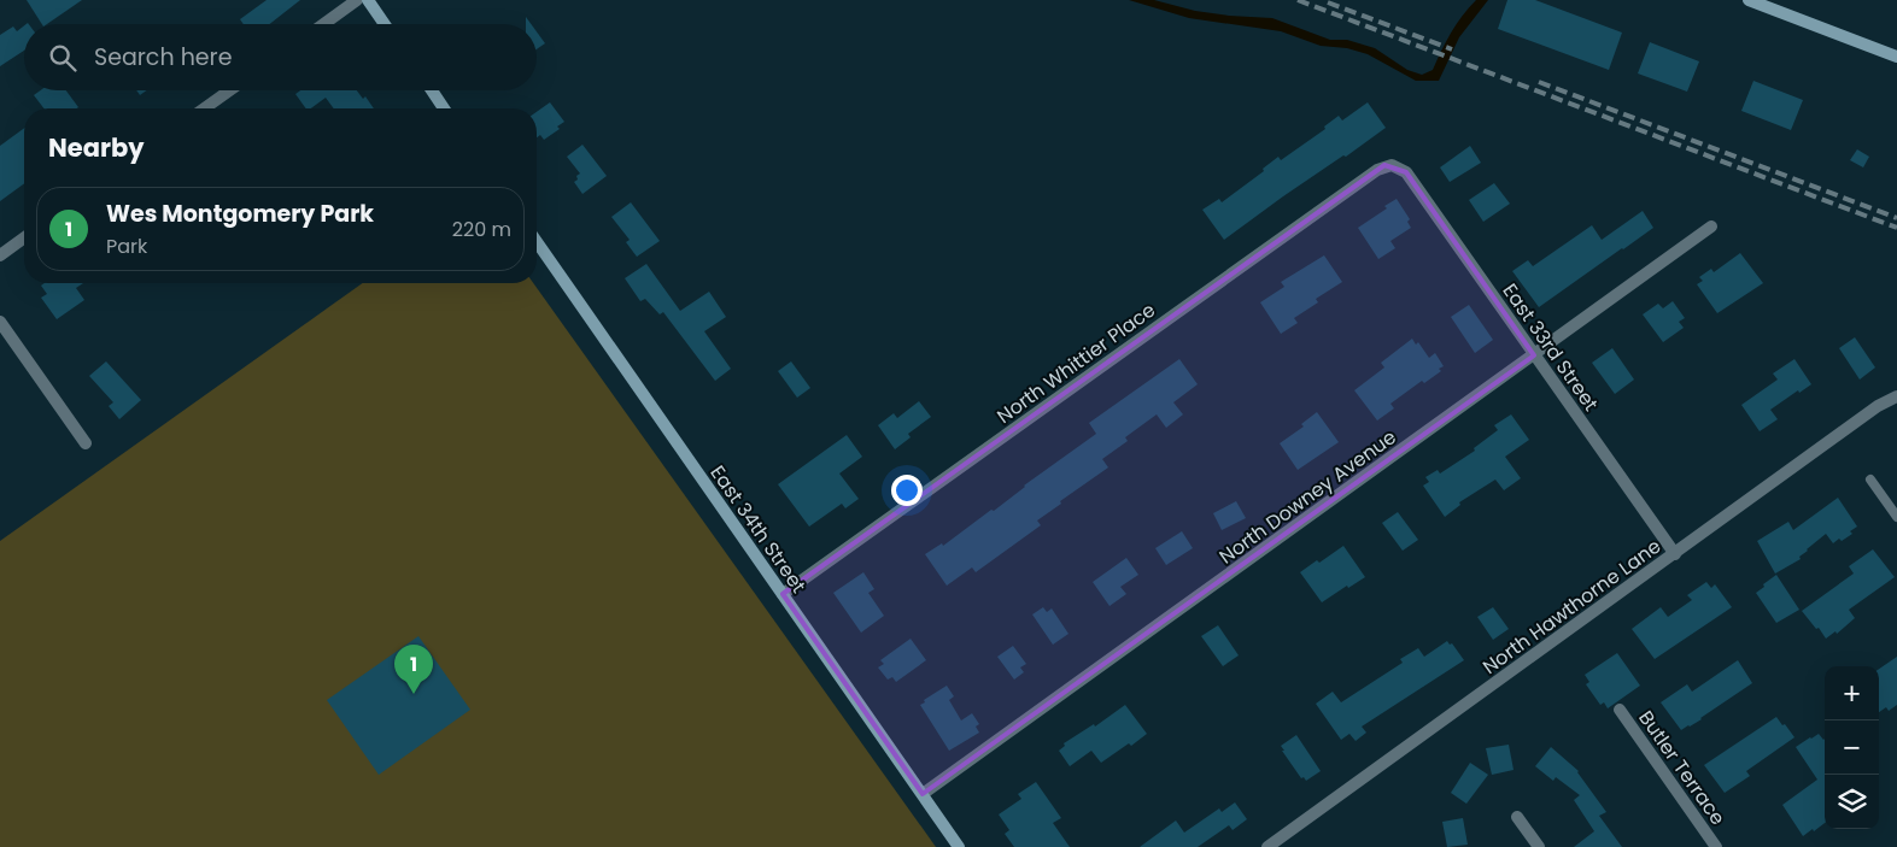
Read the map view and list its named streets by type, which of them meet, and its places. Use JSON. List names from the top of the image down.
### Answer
{
  "streets": {
    "main road": ["East 34th Street"],
    "street": [
      "East 33rd Street",
      "North Whittier Place",
      "North Downey Avenue",
      "North Hawthorne Lane",
      "Butler Terrace"
    ]
  },
  "crossings": [
    ["East 33rd Street", "North Whittier Place"],
    ["East 33rd Street", "North Downey Avenue"],
    ["East 33rd Street", "North Hawthorne Lane"],
    ["North Whittier Place", "East 34th Street"],
    ["North Downey Avenue", "East 34th Street"]
  ],
  "page": {
    "search": "Search here",
    "heading": "Nearby",
    "list": [
      {
        "mark": "1",
        "name": "Wes Montgomery Park",
        "note": "Park",
        "value": "220 m"
      }
    ],
    "pins": "1",
    "map_buttons": ["+", "−"]
  }
}
